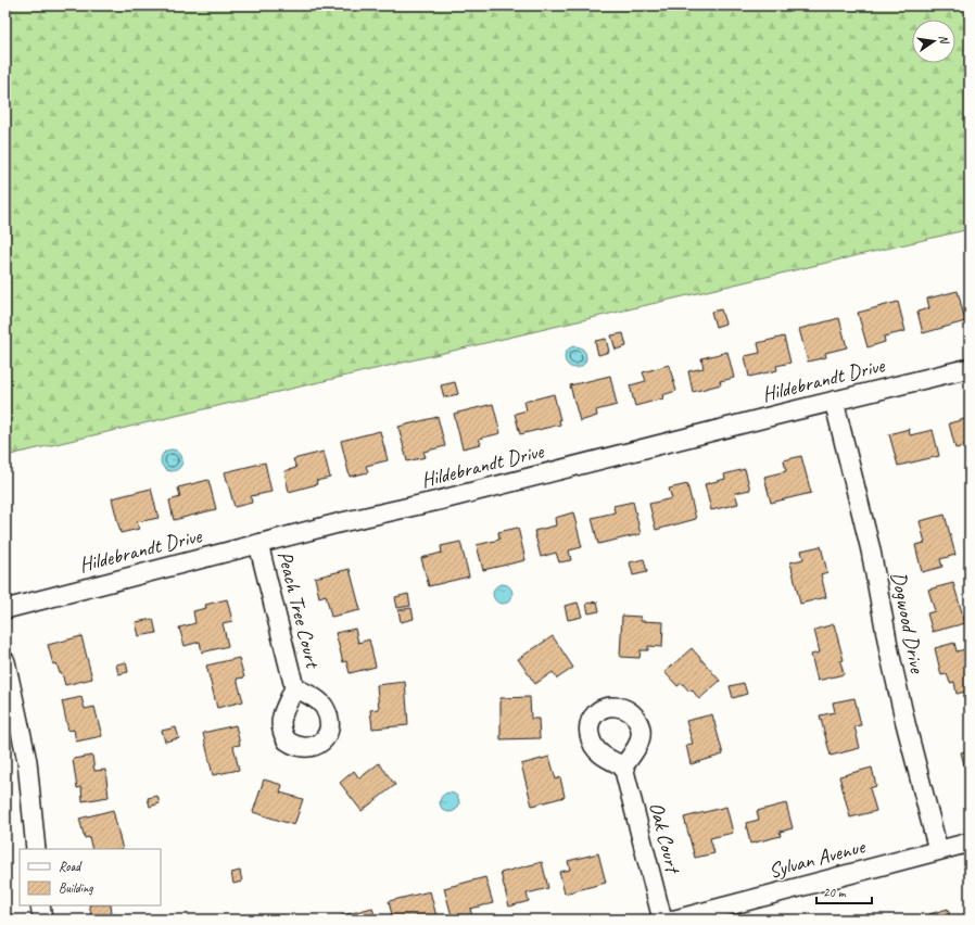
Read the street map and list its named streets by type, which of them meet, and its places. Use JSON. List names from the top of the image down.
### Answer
{
  "streets": {
    "street": [
      "Hildebrandt Drive",
      "Peach Tree Court",
      "Dogwood Drive",
      "Oak Court",
      "Sylvan Avenue"
    ]
  },
  "crossings": [
    ["Hildebrandt Drive", "Peach Tree Court"],
    ["Hildebrandt Drive", "Dogwood Drive"],
    ["Dogwood Drive", "Sylvan Avenue"]
  ],
  "legend": ["Road", "Building"],
  "scale_bar": "20 m",
  "north": "right"
}
